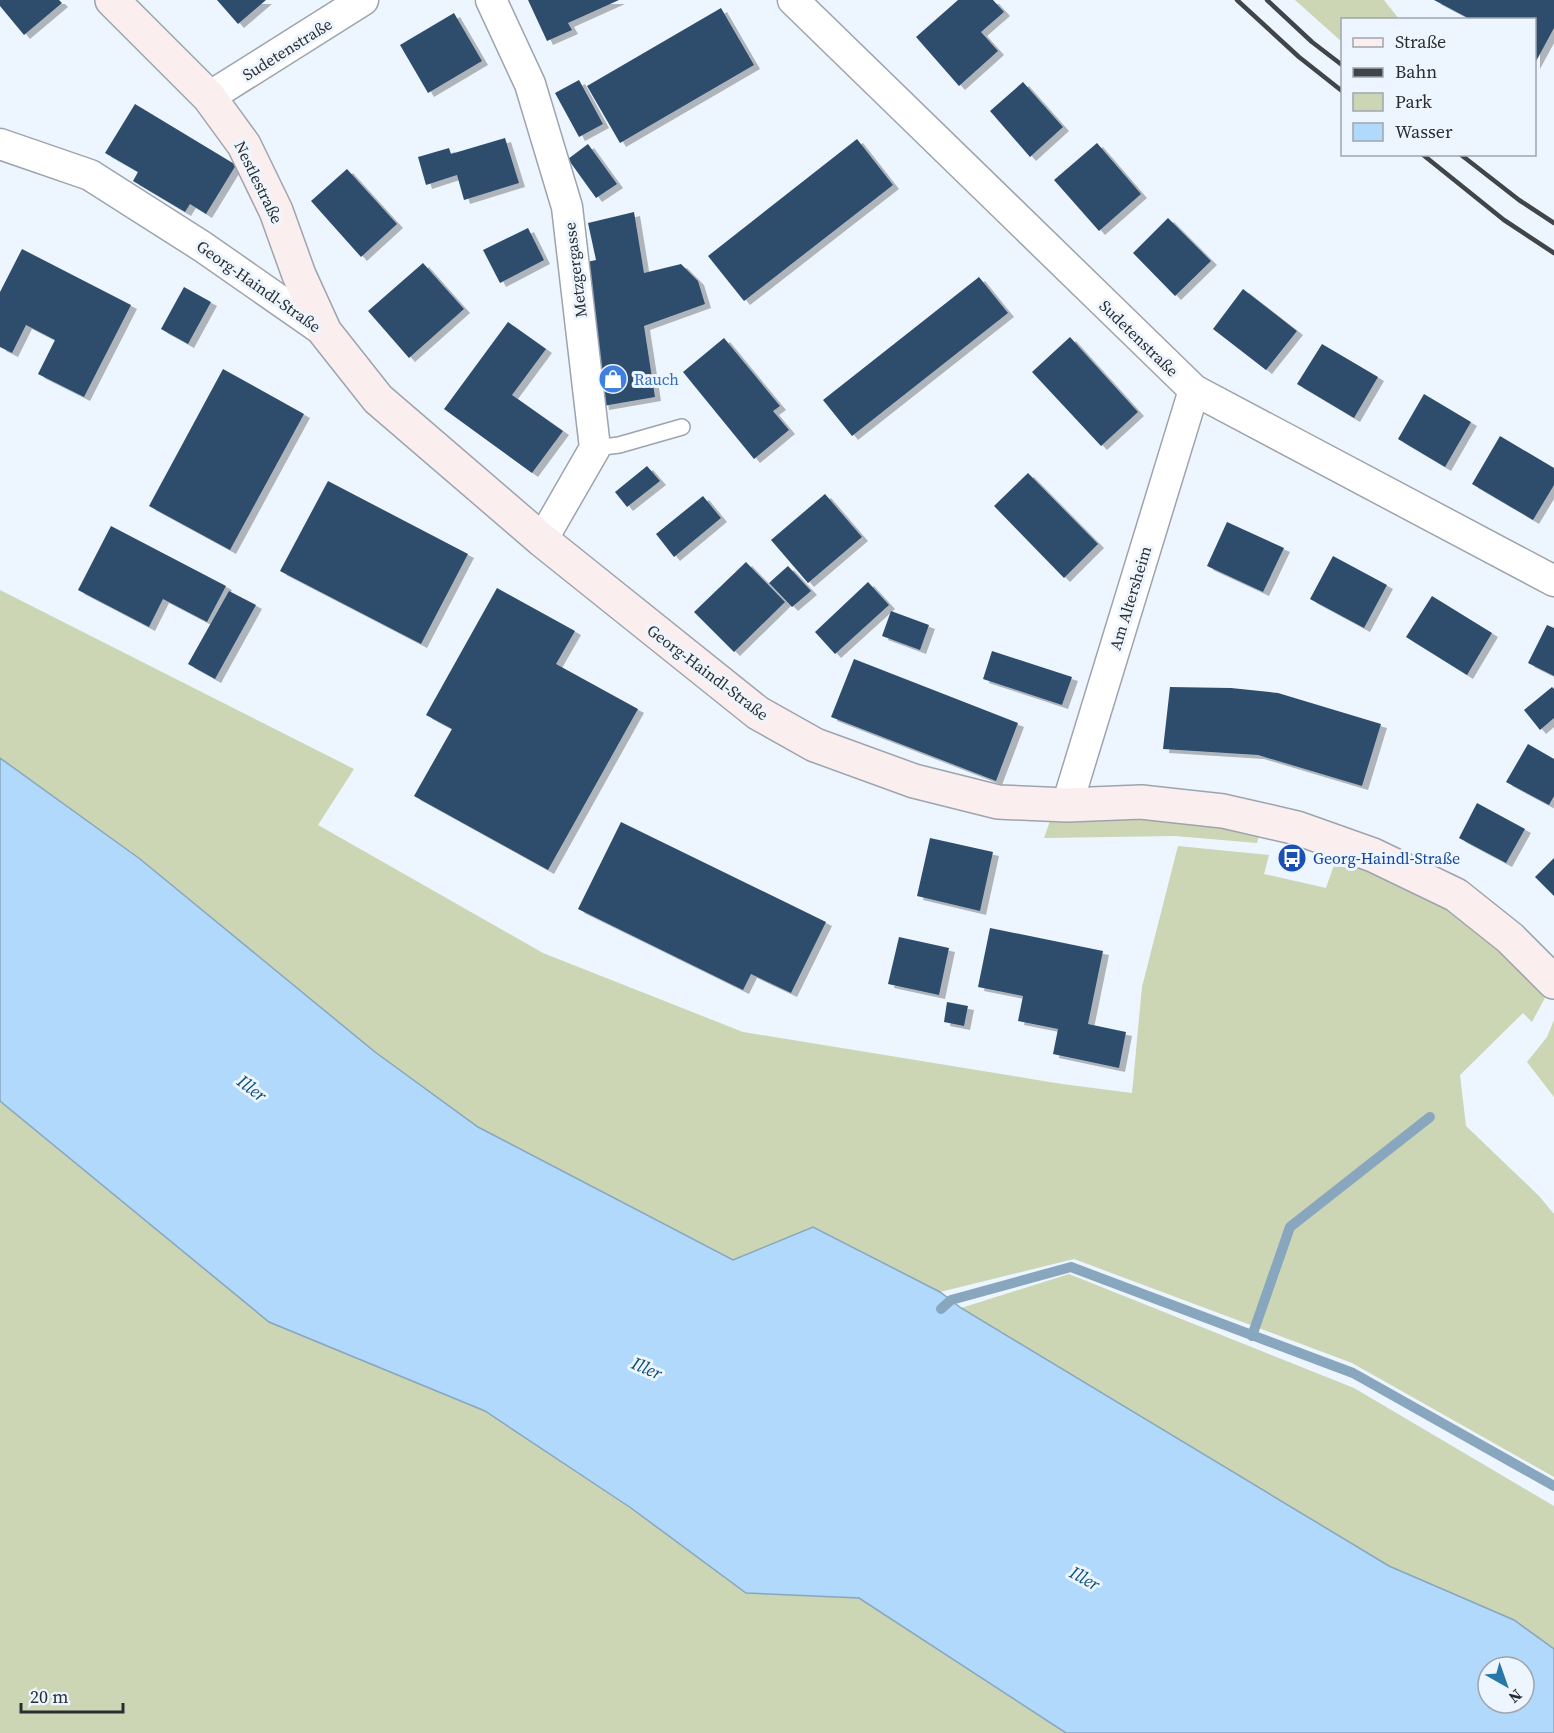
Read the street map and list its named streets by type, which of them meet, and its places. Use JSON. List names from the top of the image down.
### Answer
{
  "streets": {
    "street": [
      "Sudetenstraße",
      "Nestlestraße",
      "Metzgergasse",
      "Georg-Haindl-Straße",
      "Am Altersheim"
    ]
  },
  "crossings": [
    ["Sudetenstraße", "Nestlestraße"],
    ["Sudetenstraße", "Am Altersheim"],
    ["Nestlestraße", "Georg-Haindl-Straße"],
    ["Georg-Haindl-Straße", "Am Altersheim"]
  ],
  "water": ["Iller"],
  "places": {
    "shop": ["Rauch"],
    "bus stop": ["Georg-Haindl-Straße"]
  },
  "legend": [
    "Straße",
    "Bahn",
    "Park",
    "Wasser"
  ],
  "scale_bar": "20 m",
  "north": "bottom right"
}
